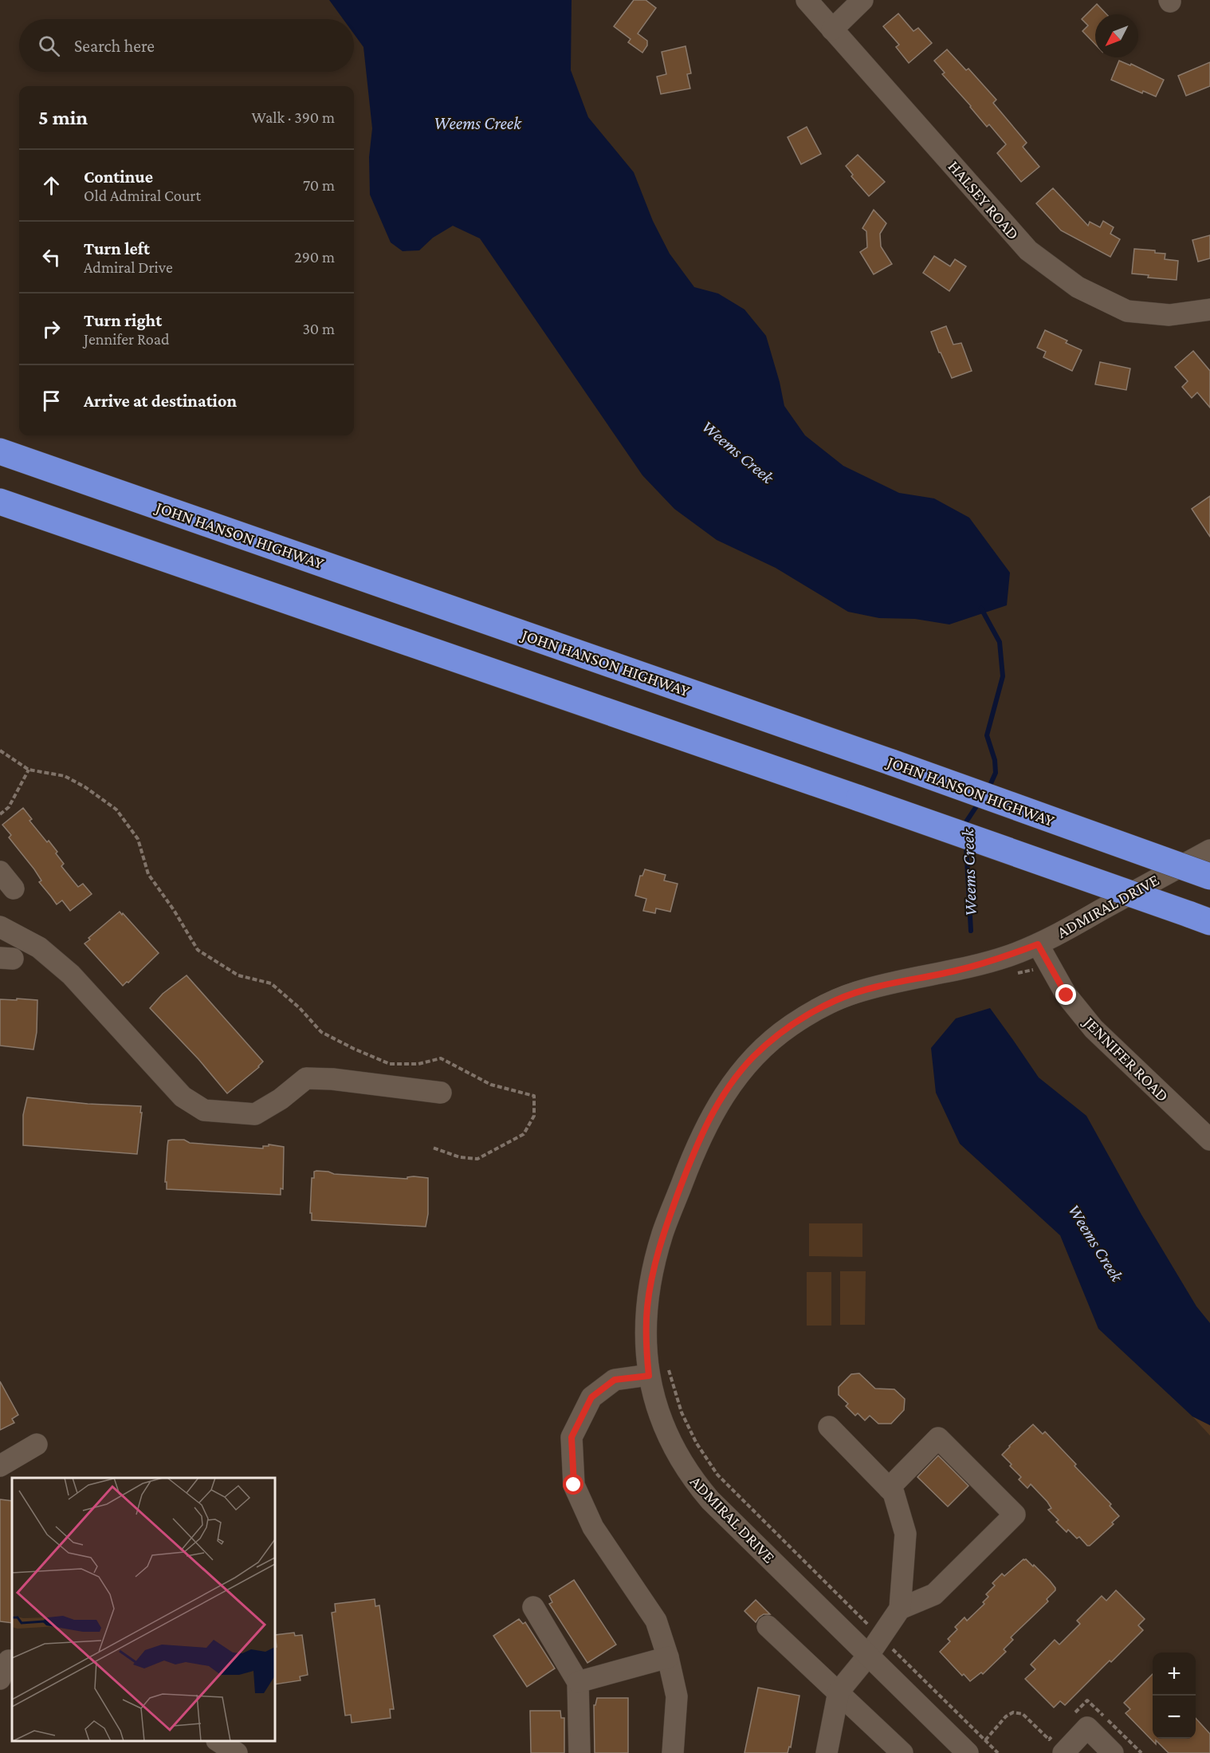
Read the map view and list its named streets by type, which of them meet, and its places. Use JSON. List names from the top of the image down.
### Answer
{
  "streets": {
    "highway": ["JOHN HANSON HIGHWAY"],
    "street": ["HALSEY ROAD", "ADMIRAL DRIVE", "JENNIFER ROAD"]
  },
  "crossings": [
    ["ADMIRAL DRIVE", "JENNIFER ROAD"]
  ],
  "water": ["Weems Creek"],
  "north": "bottom left",
  "page": {
    "search": "Search here",
    "heading": ["5 min", "Walk · 390 m"],
    "list": [
      ["Continue", "Old Admiral Court", "70 m"],
      ["Turn left", "Admiral Drive", "290 m"],
      ["Turn right", "Jennifer Road", "30 m"],
      "Arrive at destination"
    ],
    "map_buttons": ["+", "−"]
  }
}
